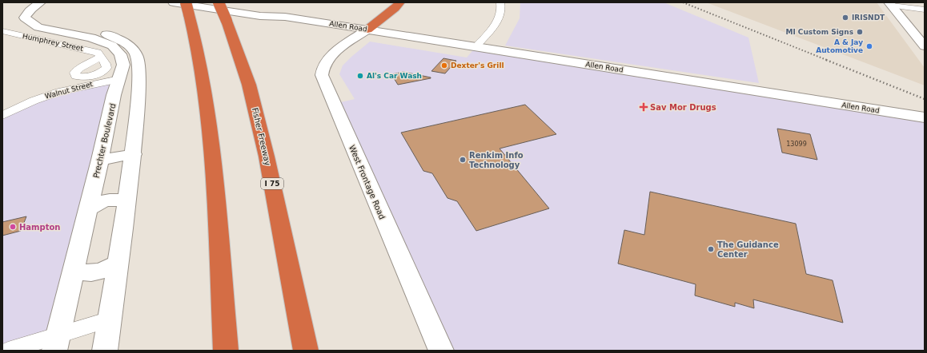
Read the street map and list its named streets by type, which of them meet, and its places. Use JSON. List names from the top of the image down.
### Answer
{
  "streets": {
    "highway": ["Fisher Freeway", "I 75"],
    "main road": ["Allen Road", "Prechter Boulevard", "West Frontage Road"],
    "street": ["Humphrey Street", "Walnut Street"]
  },
  "crossings": [
    ["Allen Road", "West Frontage Road"],
    ["Walnut Street", "Prechter Boulevard"]
  ],
  "places": {
    "other": [
      "IRISNDT",
      "MI Custom Signs",
      "A & Jay Automotive",
      "Dexter's Grill",
      "Al's Car Wash",
      "Renkim Info Technology",
      "Hampton",
      "The Guidance Center"
    ],
    "health": ["Sav Mor Drugs"]
  },
  "house_numbers": ["13099"]
}
